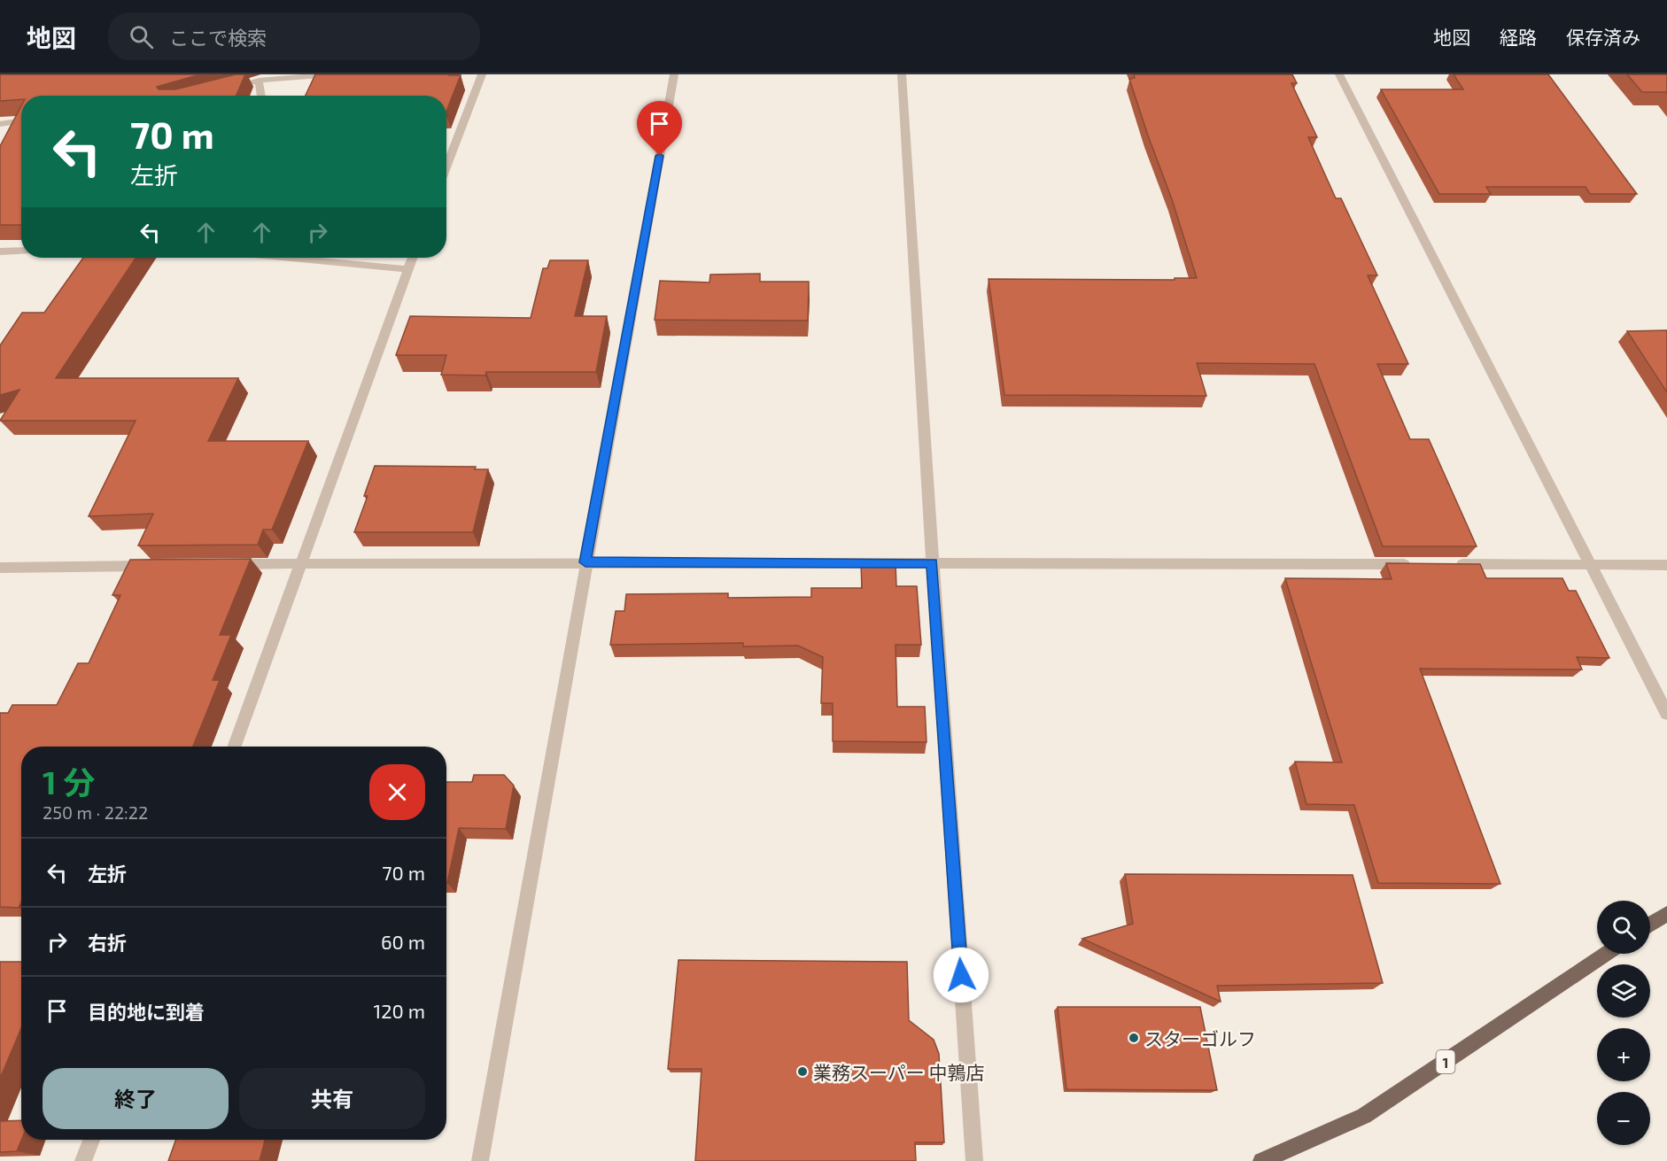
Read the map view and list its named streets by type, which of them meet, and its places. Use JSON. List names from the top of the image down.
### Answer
{
  "streets": {
    "main road": ["1"]
  },
  "places": ["スターゴルフ", "業務スーパー 中鶉店"],
  "page": {
    "header": "地図",
    "search": "ここで検索",
    "nav": ["地図", "経路", "保存済み"],
    "turn": ["70 m", "左折"],
    "heading": ["1 分", "250 m · 22:22"],
    "list": [
      {
        "name": "左折",
        "value": "70 m"
      },
      {
        "name": "右折",
        "value": "60 m"
      },
      {
        "name": "目的地に到着",
        "value": "120 m"
      }
    ],
    "map_buttons": ["+", "−"],
    "buttons": ["終了", "共有"]
  }
}
